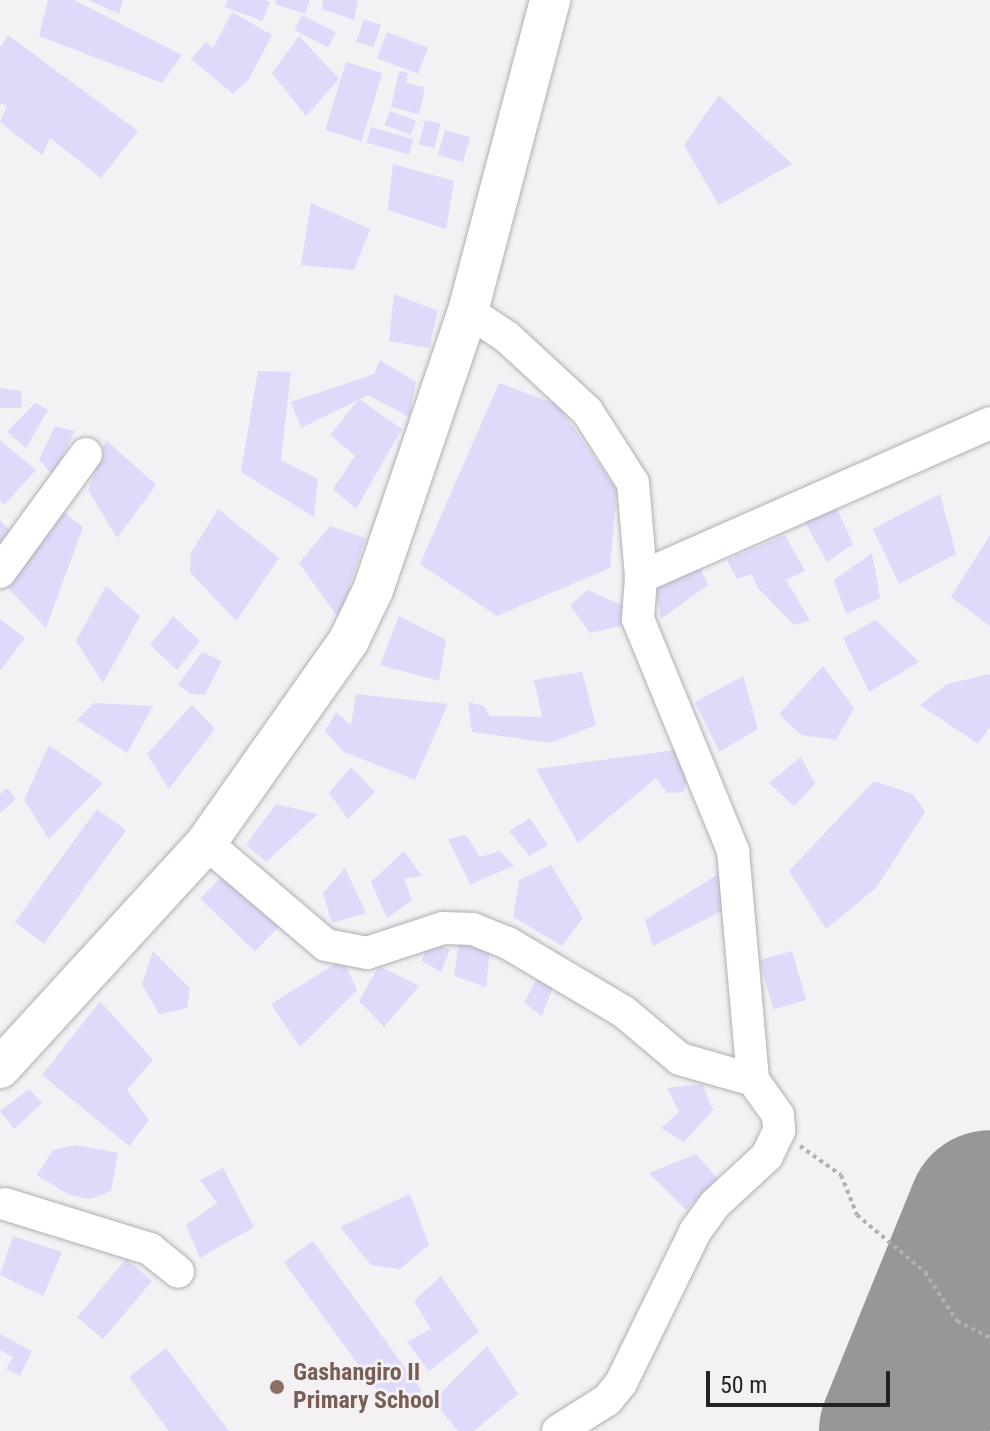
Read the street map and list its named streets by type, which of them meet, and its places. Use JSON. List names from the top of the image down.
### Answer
{
  "places": ["Gashangiro II Primary School"],
  "scale_bar": "50 m"
}
